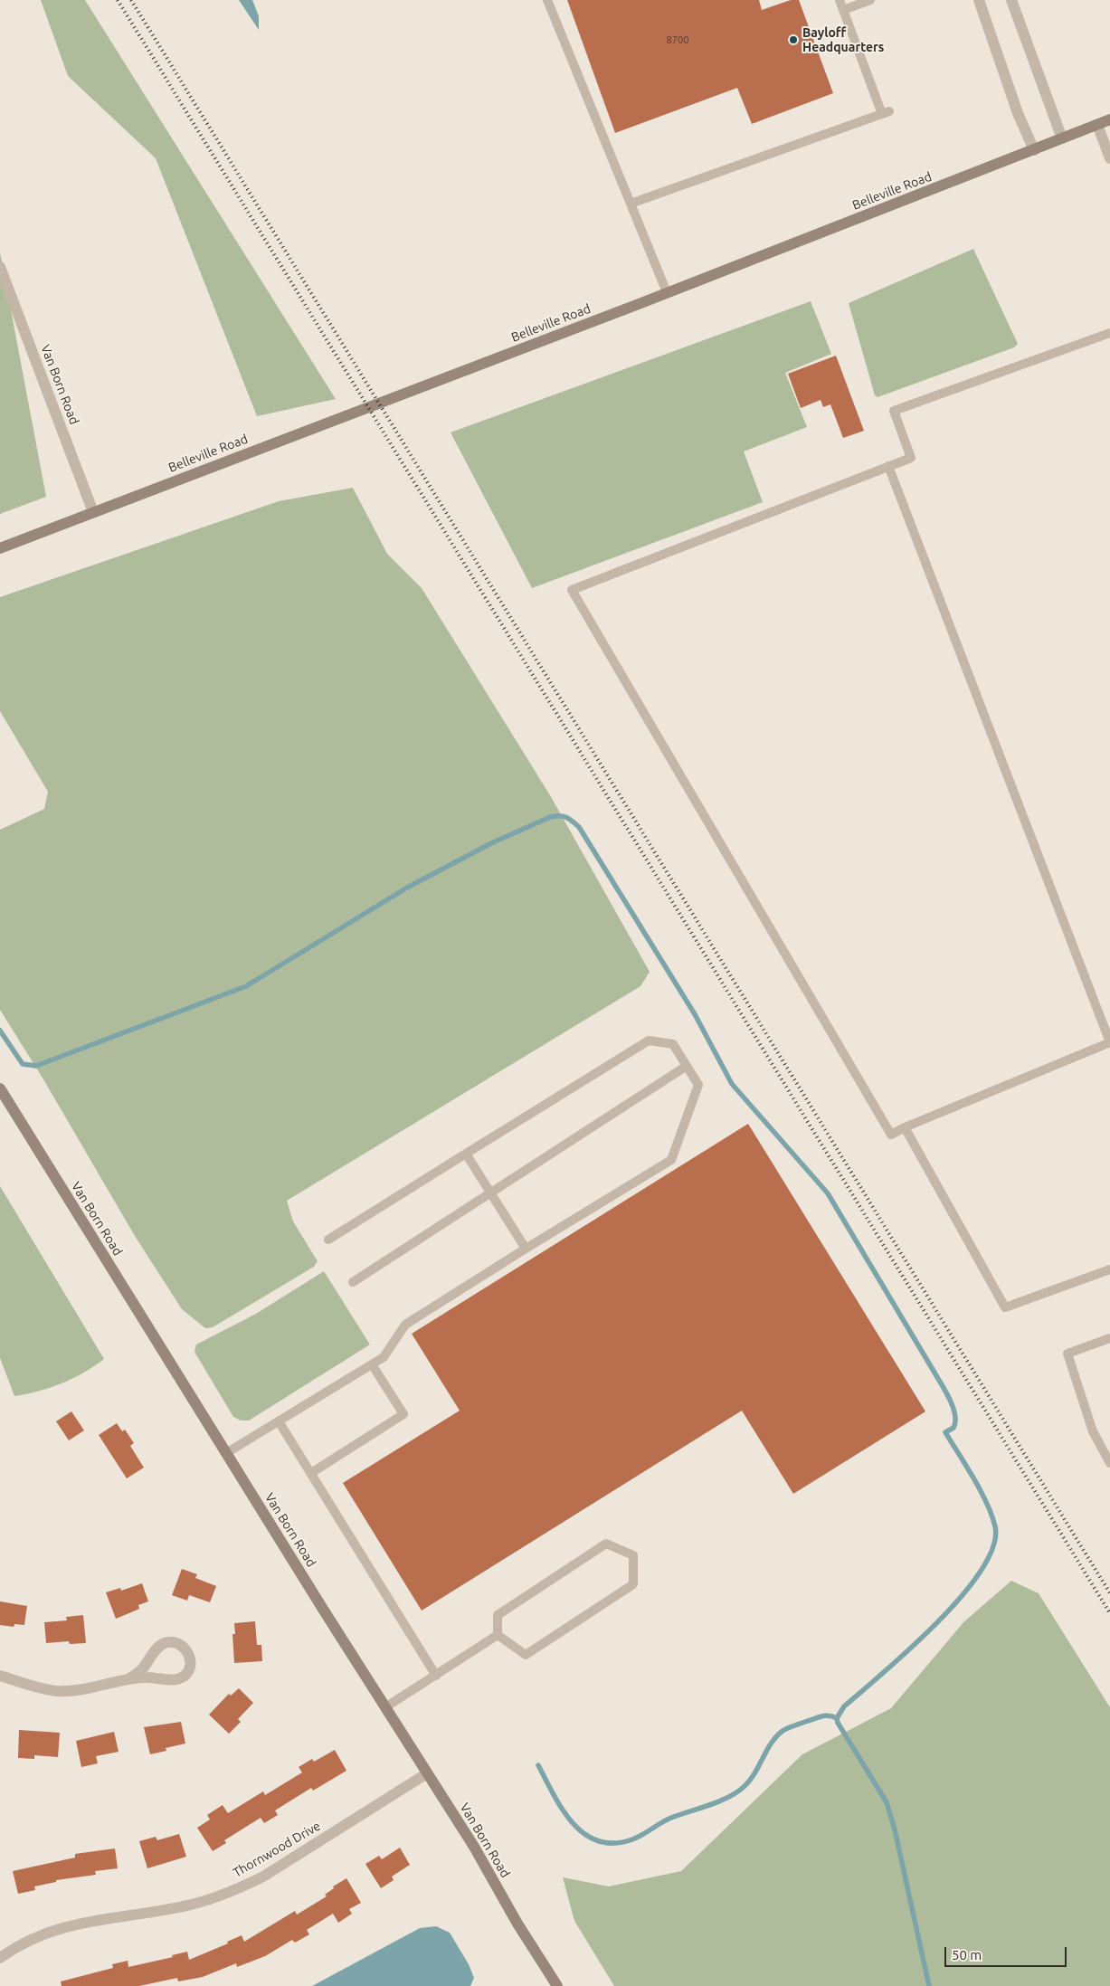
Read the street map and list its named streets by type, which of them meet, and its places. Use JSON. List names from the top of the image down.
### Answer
{
  "streets": {
    "main road": ["Belleville Road", "Van Born Road"],
    "street": ["Thornwood Drive"]
  },
  "crossings": [
    ["Belleville Road", "Van Born Road"],
    ["Van Born Road", "Thornwood Drive"]
  ],
  "places": ["Bayloff Headquarters"],
  "house_numbers": ["8700"],
  "scale_bar": "50 m"
}
